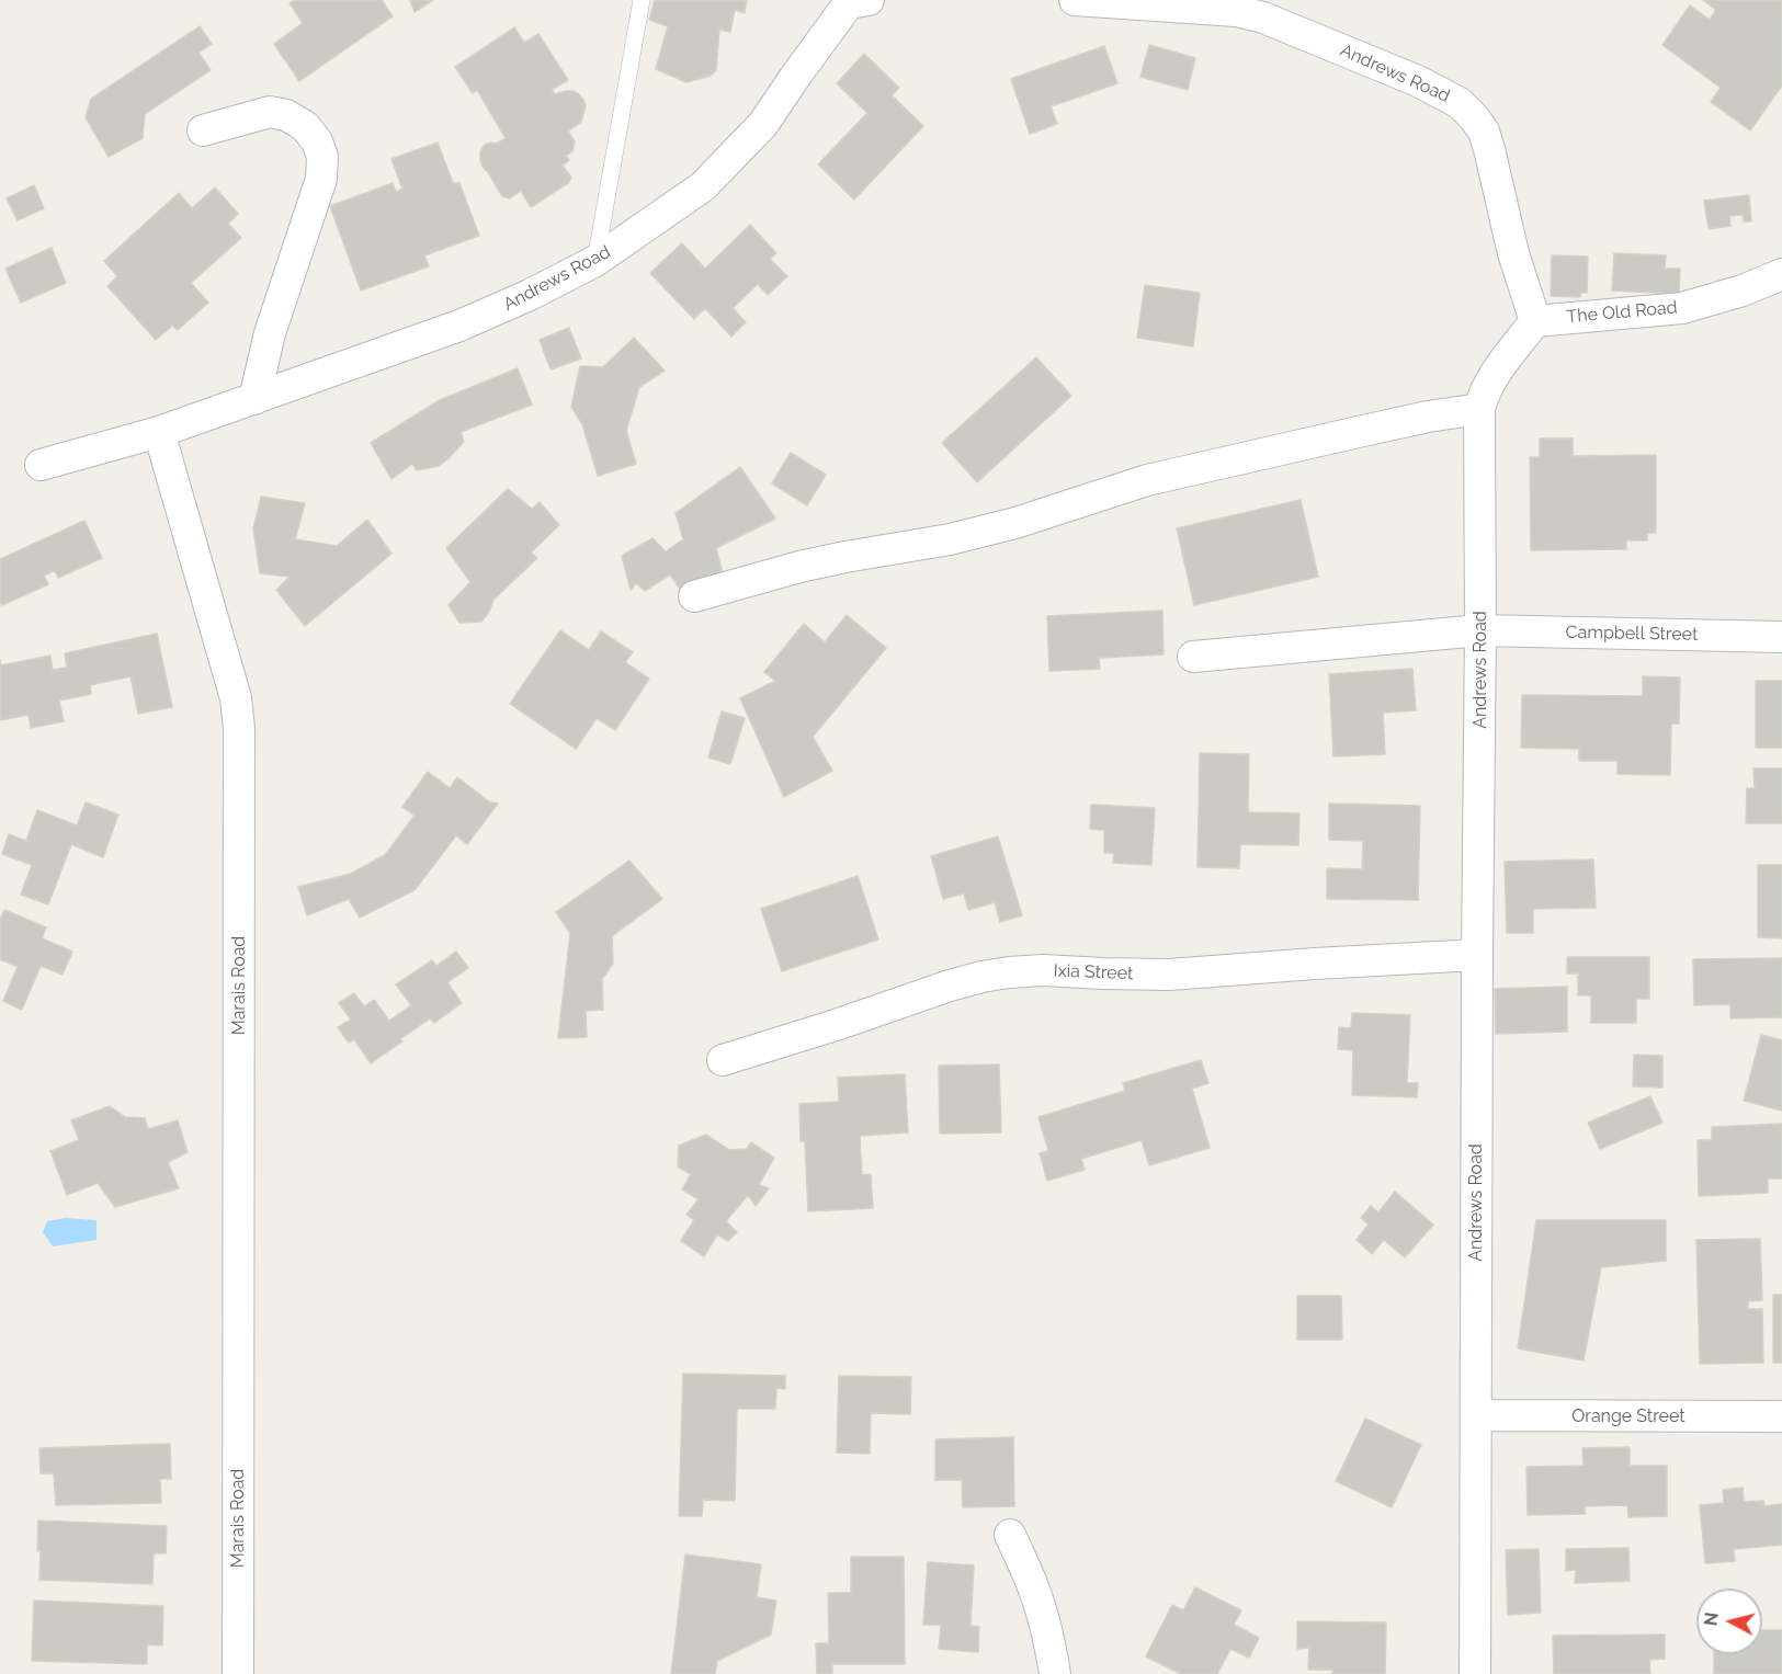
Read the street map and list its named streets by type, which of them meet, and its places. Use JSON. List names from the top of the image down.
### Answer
{
  "streets": {
    "street": [
      "Andrews Road",
      "The Old Road",
      "Campbell Street",
      "Ixia Street",
      "Marais Road",
      "Orange Street"
    ]
  },
  "crossings": [
    ["Andrews Road", "The Old Road"],
    ["Andrews Road", "Campbell Street"],
    ["Andrews Road", "Ixia Street"],
    ["Andrews Road", "Marais Road"],
    ["Andrews Road", "Orange Street"]
  ],
  "north": "left"
}
